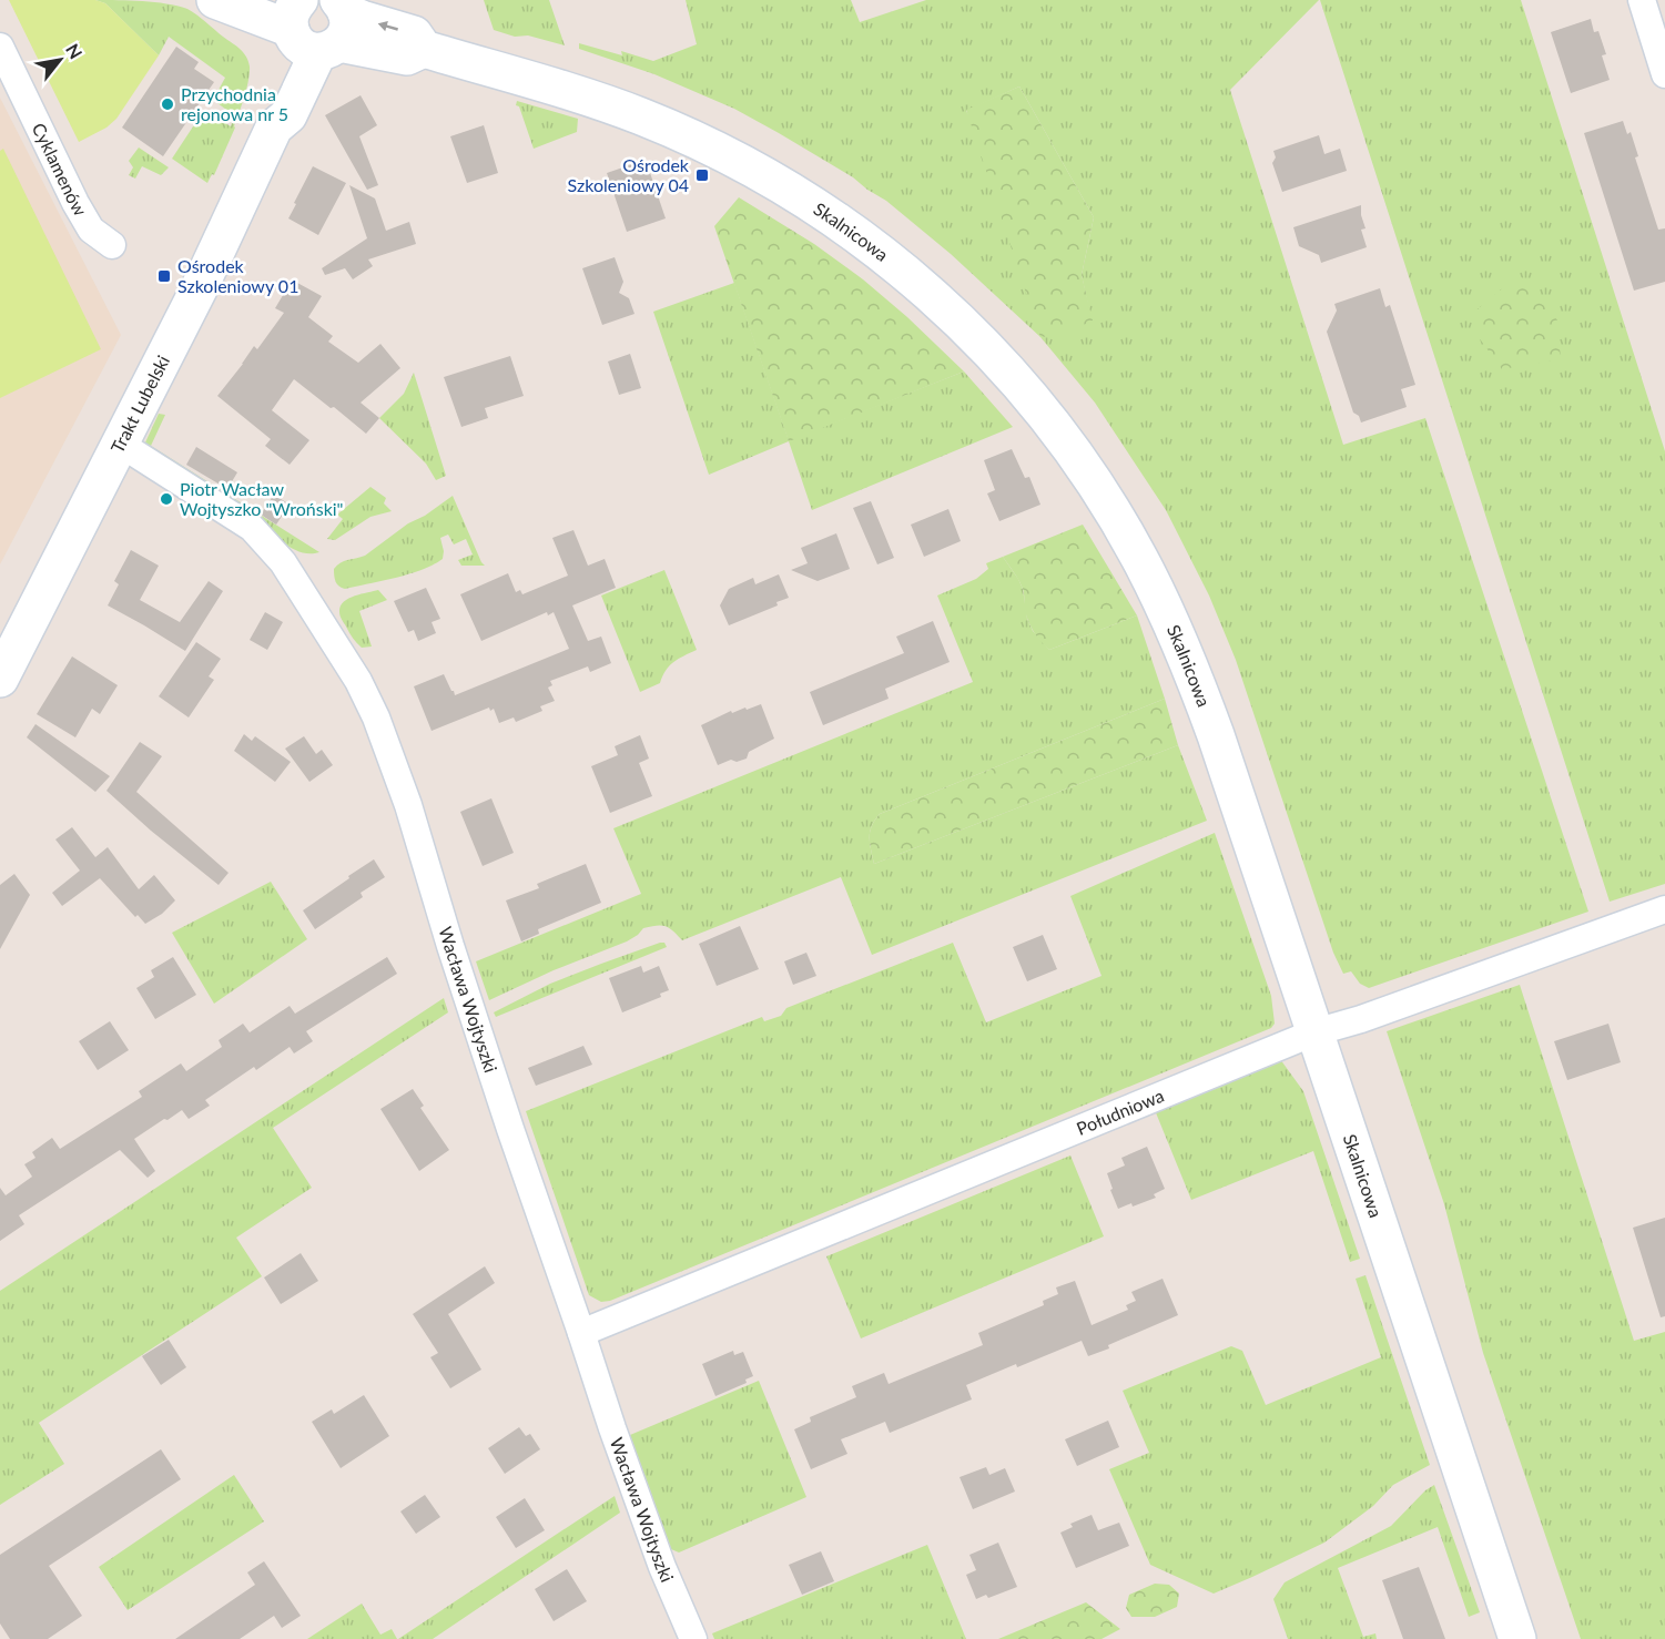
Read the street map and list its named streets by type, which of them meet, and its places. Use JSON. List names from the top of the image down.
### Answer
{
  "streets": {
    "street": [
      "Cyklamenów",
      "Skalnicowa",
      "Trakt Lubelski",
      "Wacława Wojtyszki",
      "Południowa"
    ]
  },
  "crossings": [
    ["Skalnicowa", "Trakt Lubelski"],
    ["Skalnicowa", "Południowa"],
    ["Trakt Lubelski", "Wacława Wojtyszki"],
    ["Wacława Wojtyszki", "Południowa"]
  ],
  "places": {
    "other": ["Przychodnia rejonowa nr 5", "Piotr Wacław Wojtyszko \"Wroński\""],
    "transit": ["Ośrodek Szkoleniowy 04", "Ośrodek Szkoleniowy 01"]
  },
  "north": "top right"
}
